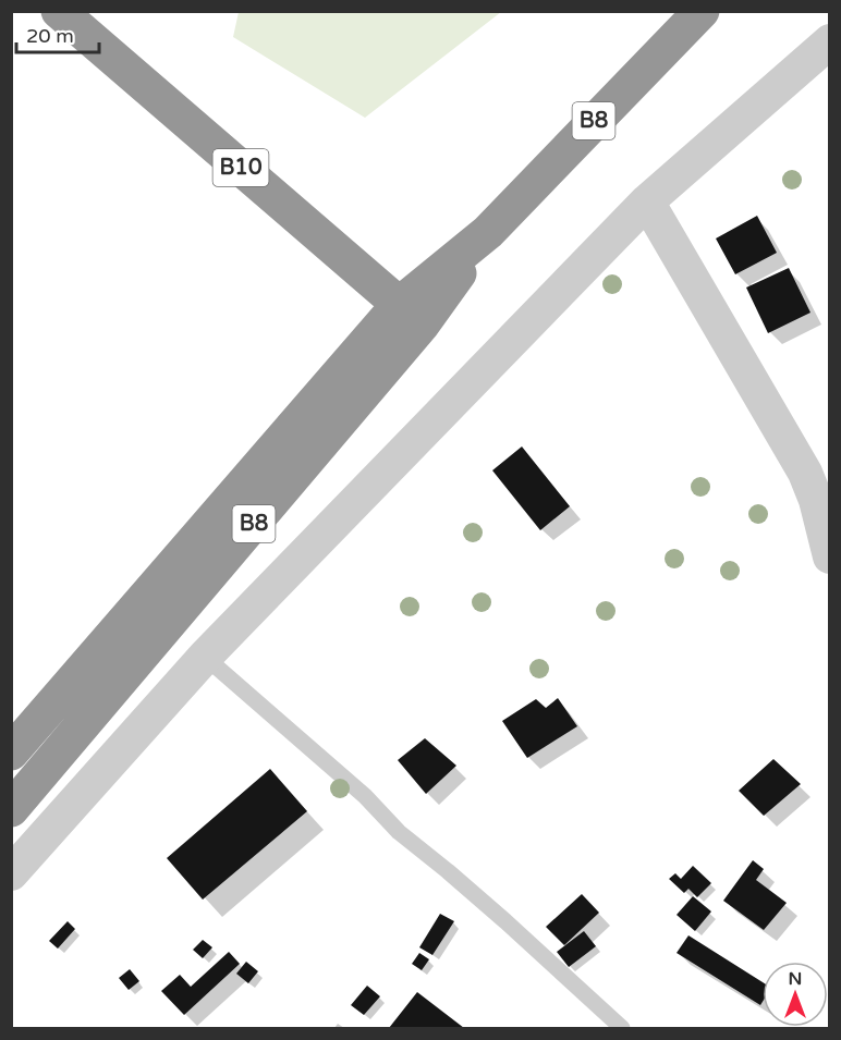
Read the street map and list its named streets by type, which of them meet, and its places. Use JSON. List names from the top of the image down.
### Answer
{
  "streets": {
    "highway": ["B8", "B10"]
  },
  "crossings": [
    ["B8", "B10"]
  ],
  "scale_bar": "20 m",
  "north": "top"
}
